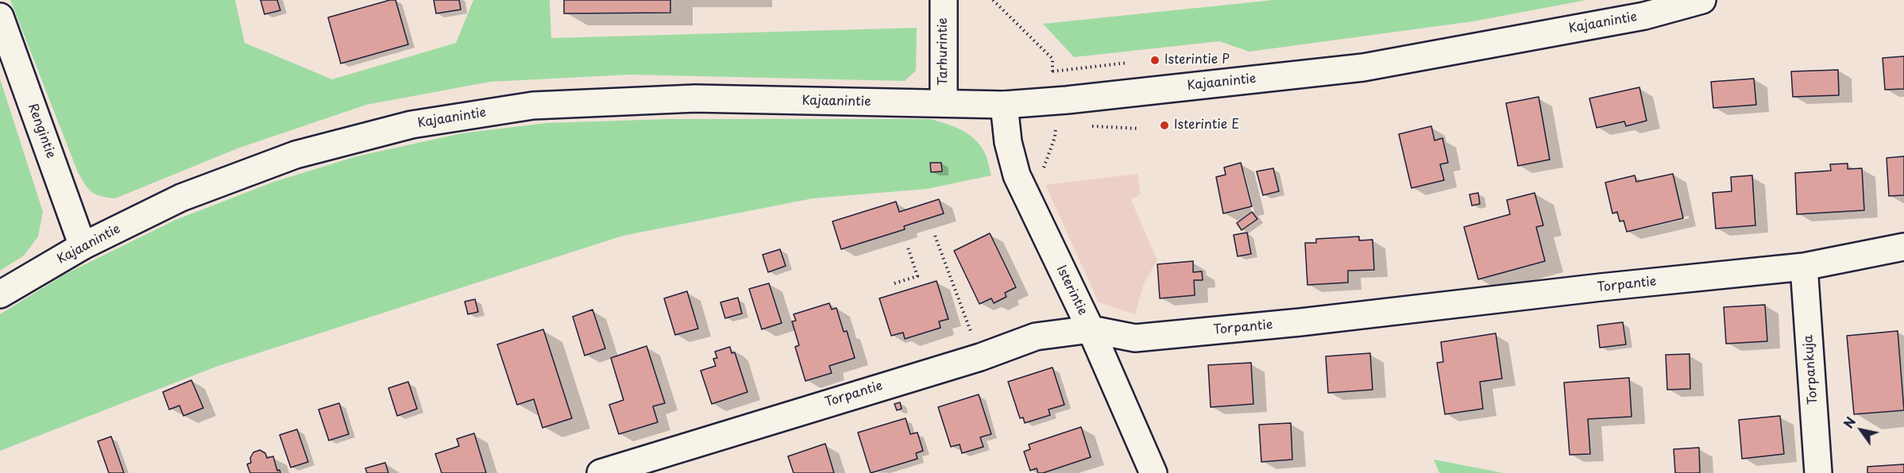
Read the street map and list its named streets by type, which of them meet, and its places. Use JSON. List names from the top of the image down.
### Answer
{
  "streets": {
    "street": [
      "Kajaanintie",
      "Tarhurintie",
      "Rengintie",
      "Torpantie",
      "Isterintie",
      "Torpankuja"
    ]
  },
  "crossings": [
    ["Kajaanintie", "Tarhurintie"],
    ["Kajaanintie", "Rengintie"],
    ["Kajaanintie", "Isterintie"],
    ["Torpantie", "Isterintie"],
    ["Torpantie", "Torpankuja"]
  ],
  "places": ["Isterintie P", "Isterintie E"],
  "north": "top left"
}
